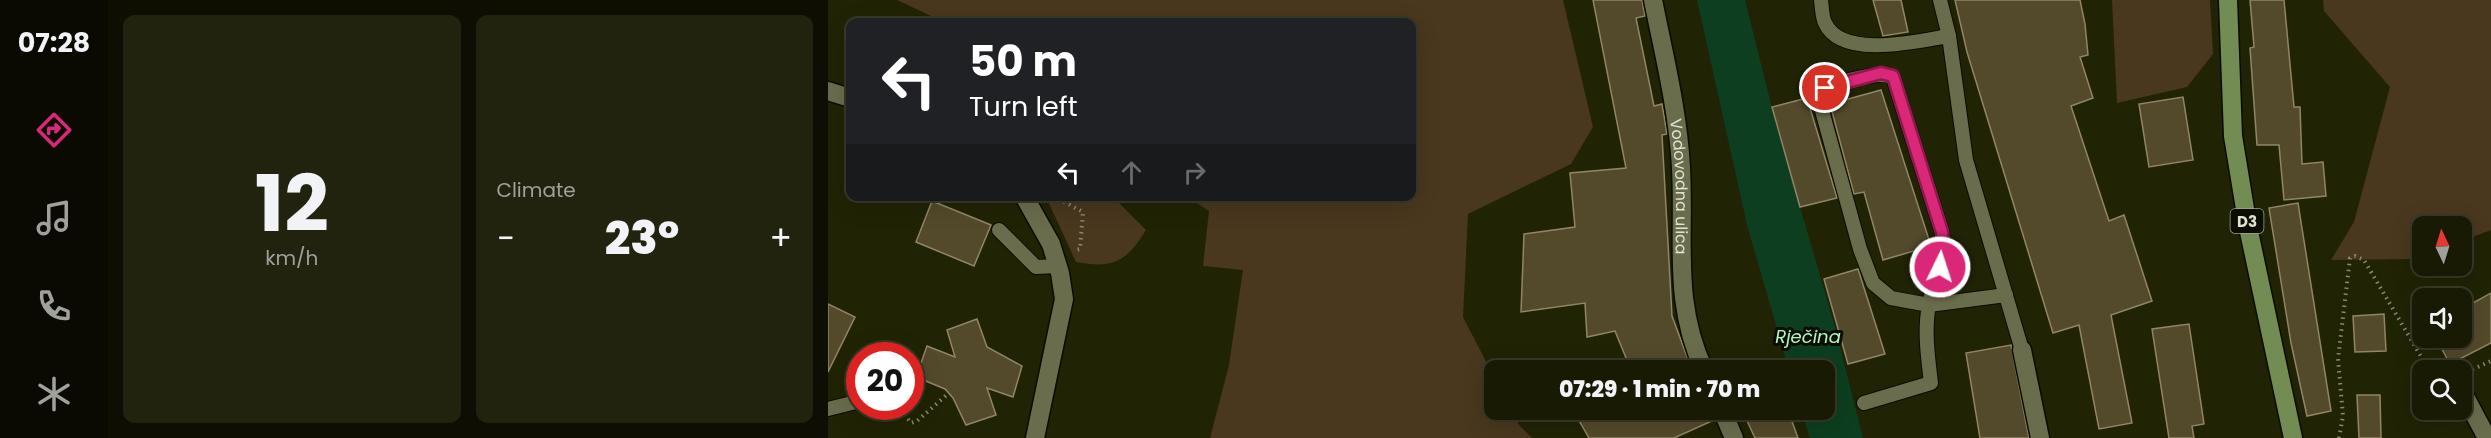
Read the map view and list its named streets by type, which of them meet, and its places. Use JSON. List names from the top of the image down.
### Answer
{
  "streets": {
    "main road": ["D3"],
    "street": ["Vodovodna ulica"]
  },
  "water": ["Rječina"],
  "north": "top",
  "page": {
    "tabs": "07:28",
    "tile": [
      ["12", "km/h"],
      "Climate"
    ],
    "turn": ["50 m", "Turn left"],
    "heat": ["−", "23°", "+"],
    "limit": "20",
    "trip": "07:29 · 1 min · 70 m"
  }
}
